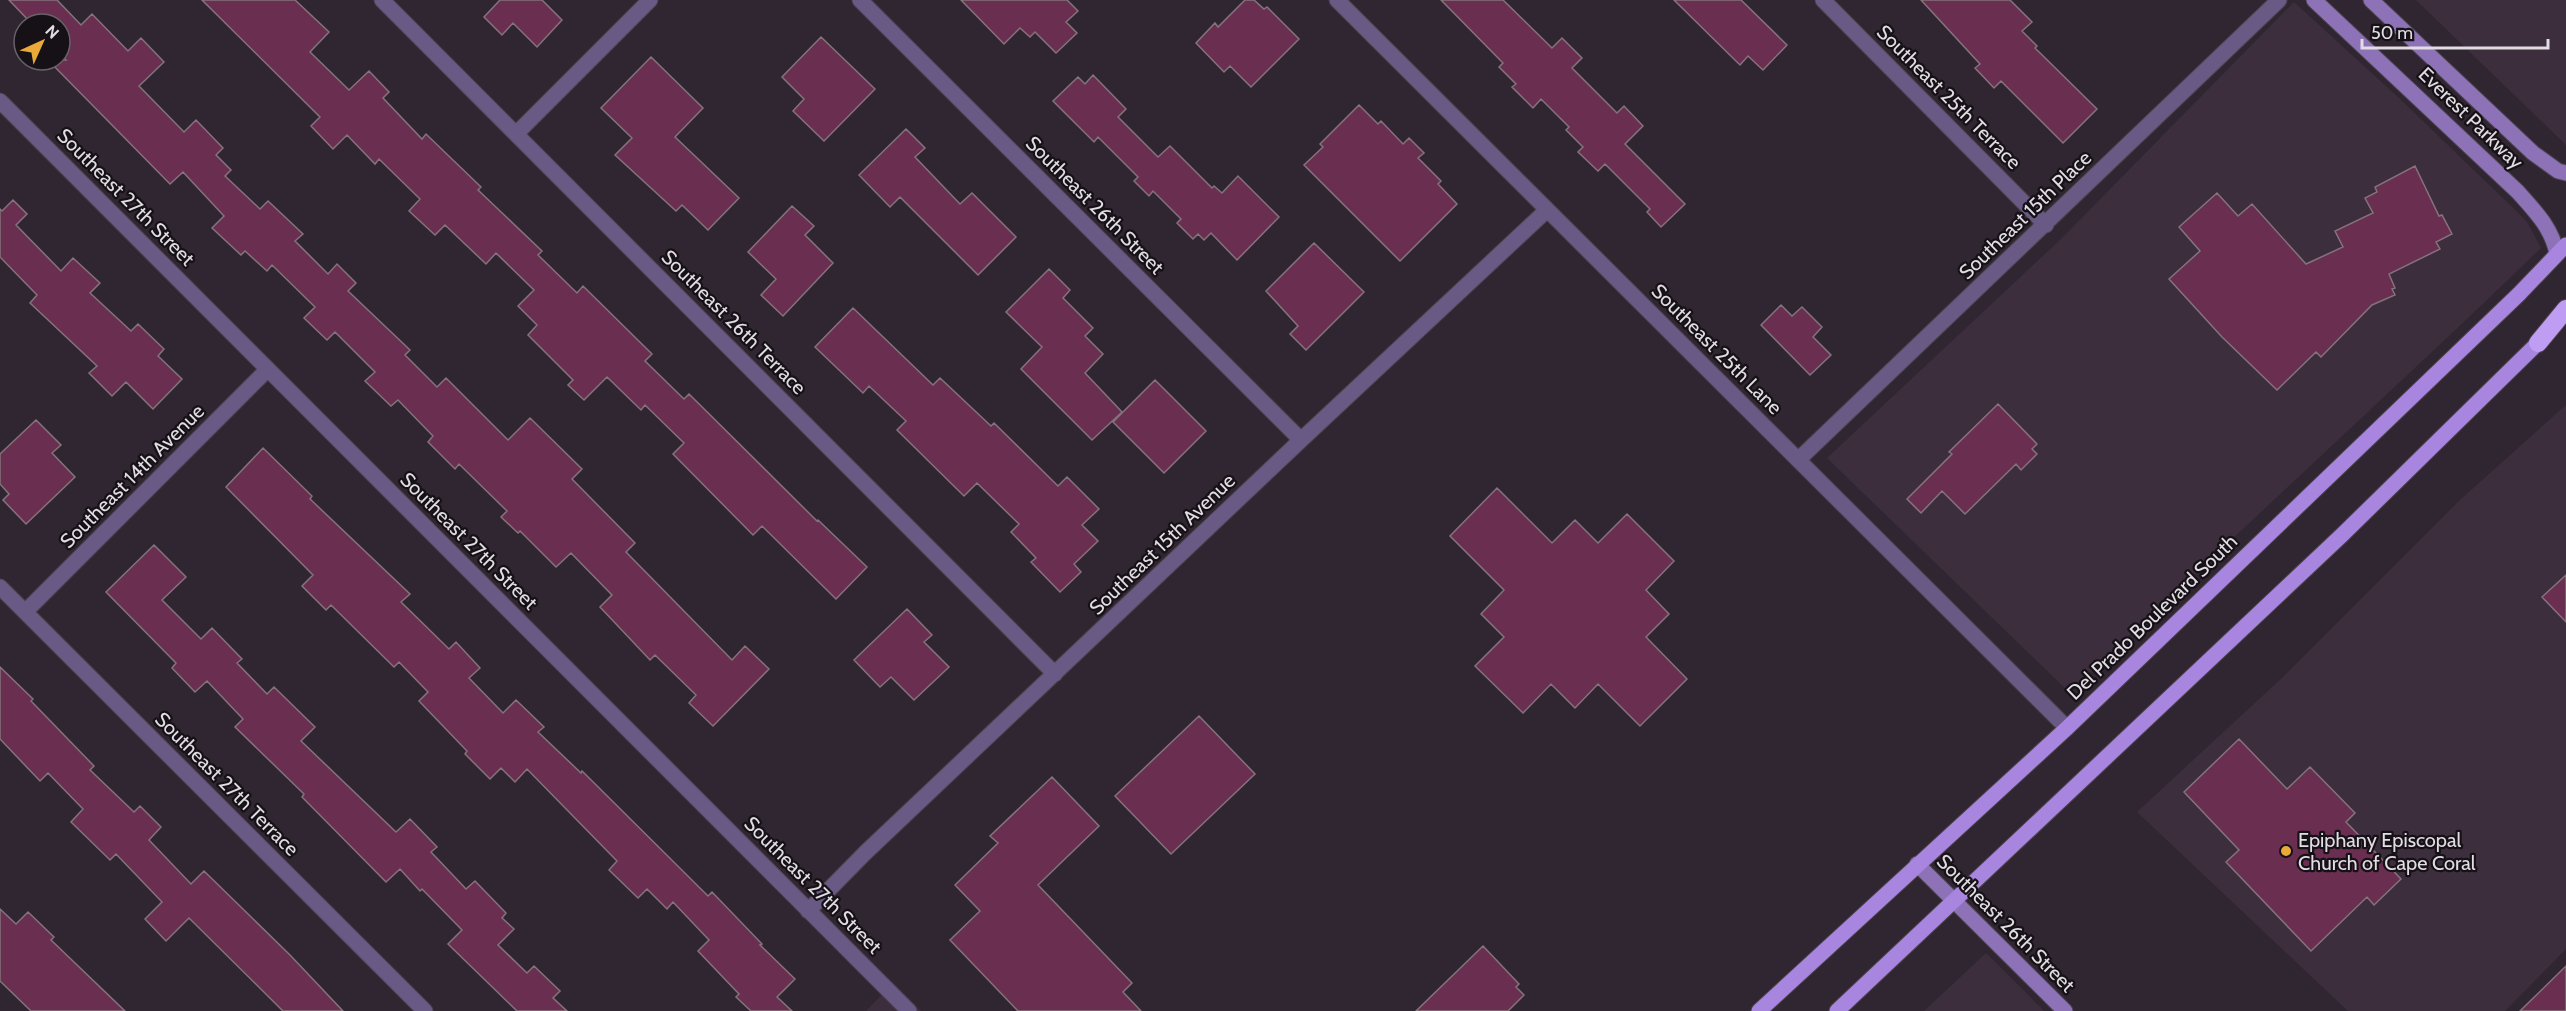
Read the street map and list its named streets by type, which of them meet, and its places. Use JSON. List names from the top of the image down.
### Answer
{
  "streets": {
    "main road": ["Del Prado Boulevard South"],
    "street": [
      "Southeast 25th Terrace",
      "Everest Parkway",
      "Southeast 27th Street",
      "Southeast 26th Street",
      "Southeast 15th Place",
      "Southeast 26th Terrace",
      "Southeast 25th Lane",
      "Southeast 14th Avenue",
      "Southeast 15th Avenue",
      "Southeast 27th Terrace"
    ]
  },
  "crossings": [
    ["Southeast 25th Terrace", "Southeast 15th Place"],
    ["Everest Parkway", "Del Prado Boulevard South"],
    ["Southeast 27th Street", "Southeast 14th Avenue"],
    ["Southeast 27th Street", "Southeast 15th Avenue"],
    ["Southeast 26th Street", "Southeast 15th Avenue"],
    ["Southeast 26th Street", "Del Prado Boulevard South"],
    ["Southeast 15th Place", "Southeast 25th Lane"],
    ["Southeast 26th Terrace", "Southeast 15th Avenue"],
    ["Southeast 25th Lane", "Southeast 15th Avenue"],
    ["Southeast 25th Lane", "Del Prado Boulevard South"],
    ["Southeast 14th Avenue", "Southeast 27th Terrace"]
  ],
  "places": ["Epiphany Episcopal Church of Cape Coral"],
  "scale_bar": "50 m",
  "north": "top right"
}
